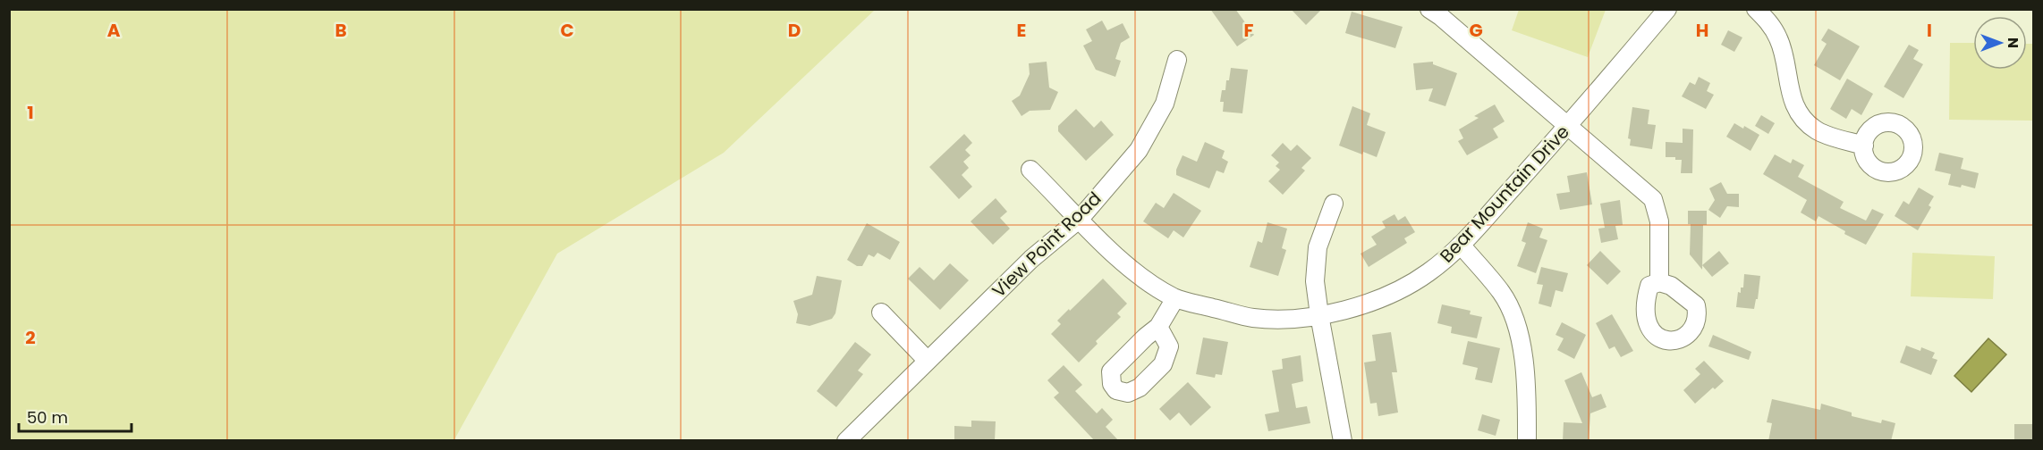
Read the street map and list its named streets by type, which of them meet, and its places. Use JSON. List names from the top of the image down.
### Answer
{
  "streets": {
    "street": ["Bear Mountain Drive", "View Point Road"]
  },
  "crossings": [
    ["Bear Mountain Drive", "View Point Road"]
  ],
  "scale_bar": "50 m",
  "north": "right",
  "grid": {
    "columns": [
      "A",
      "B",
      "C",
      "D",
      "E",
      "F",
      "G",
      "H",
      "I"
    ],
    "rows": ["1", "2"]
  }
}
